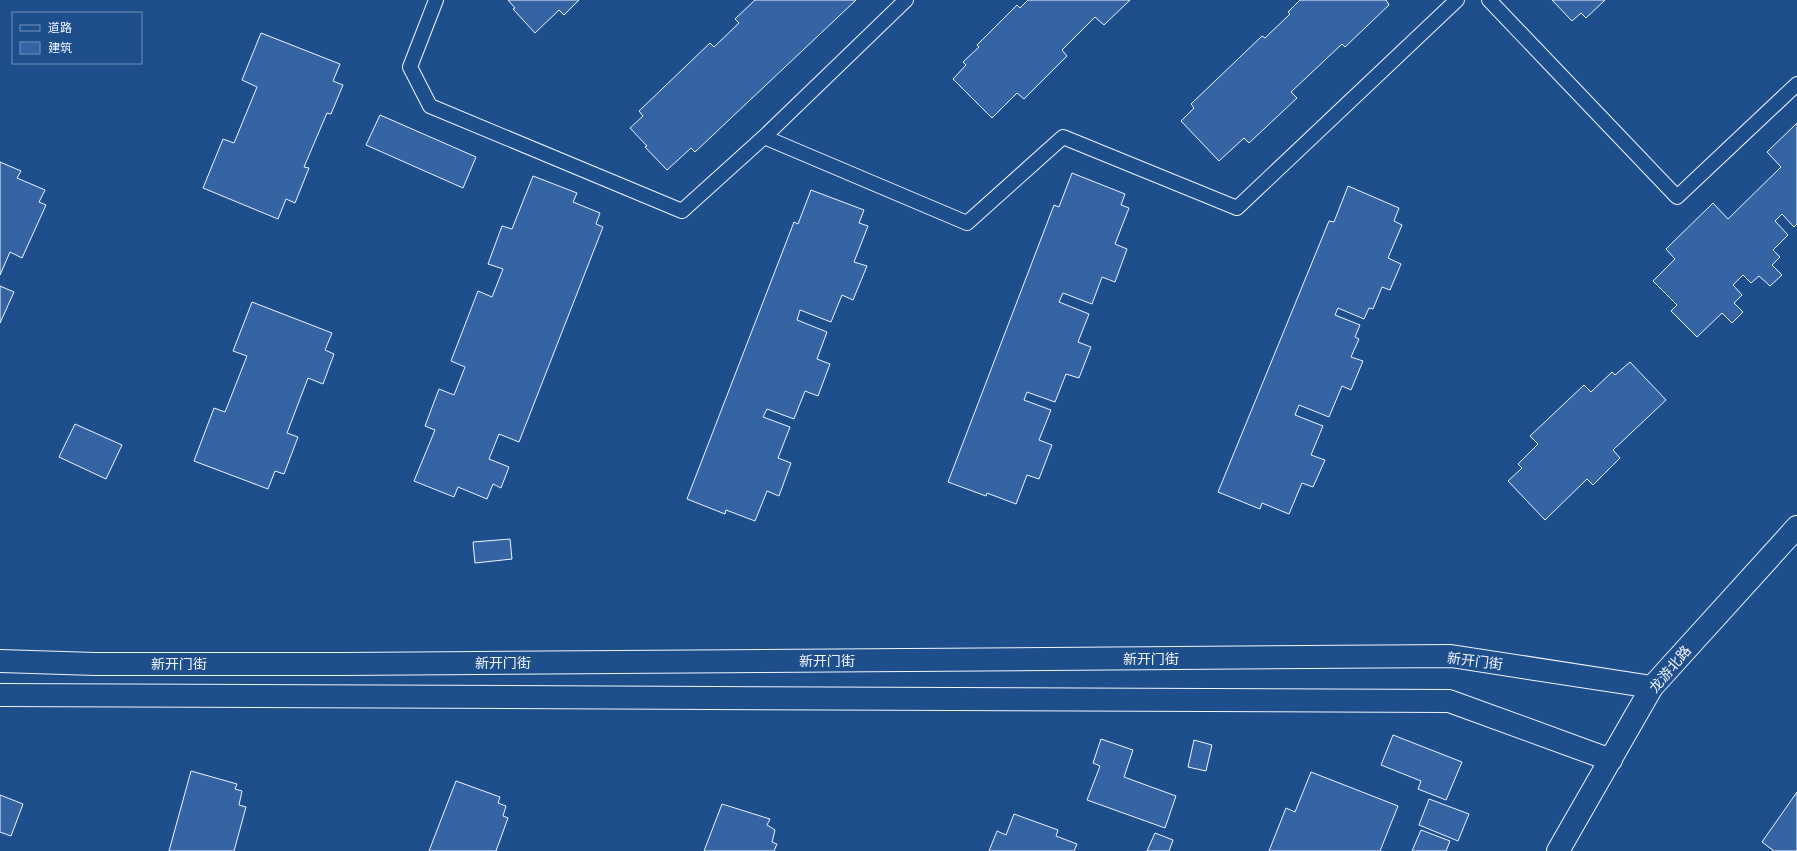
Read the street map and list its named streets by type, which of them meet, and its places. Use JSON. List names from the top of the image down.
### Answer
{
  "streets": {
    "street": ["新开门街", "龙游北路"]
  },
  "crossings": [
    ["新开门街", "龙游北路"]
  ],
  "legend": ["道路", "建筑"]
}
